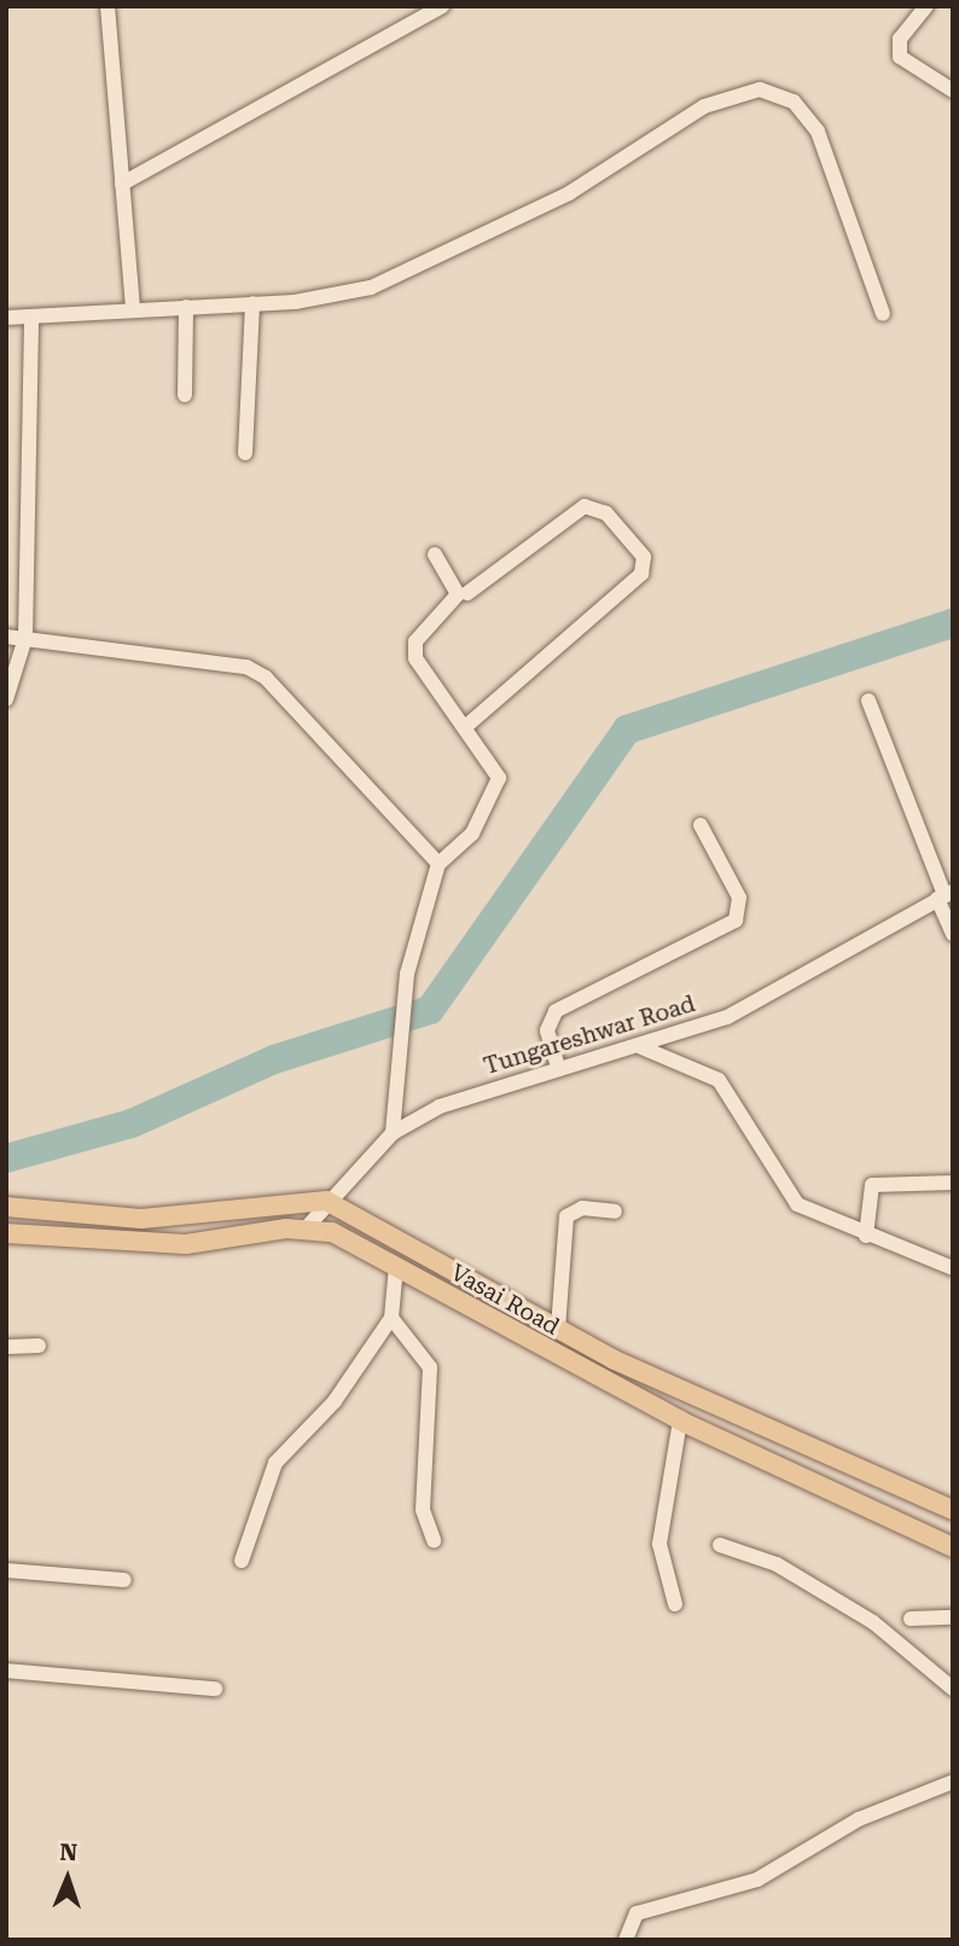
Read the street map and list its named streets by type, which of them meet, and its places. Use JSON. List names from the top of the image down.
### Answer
{
  "streets": {
    "main road": ["Vasai Road"],
    "street": ["Tungareshwar Road"]
  },
  "crossings": [
    ["Tungareshwar Road", "Vasai Road"]
  ],
  "north": "top"
}
